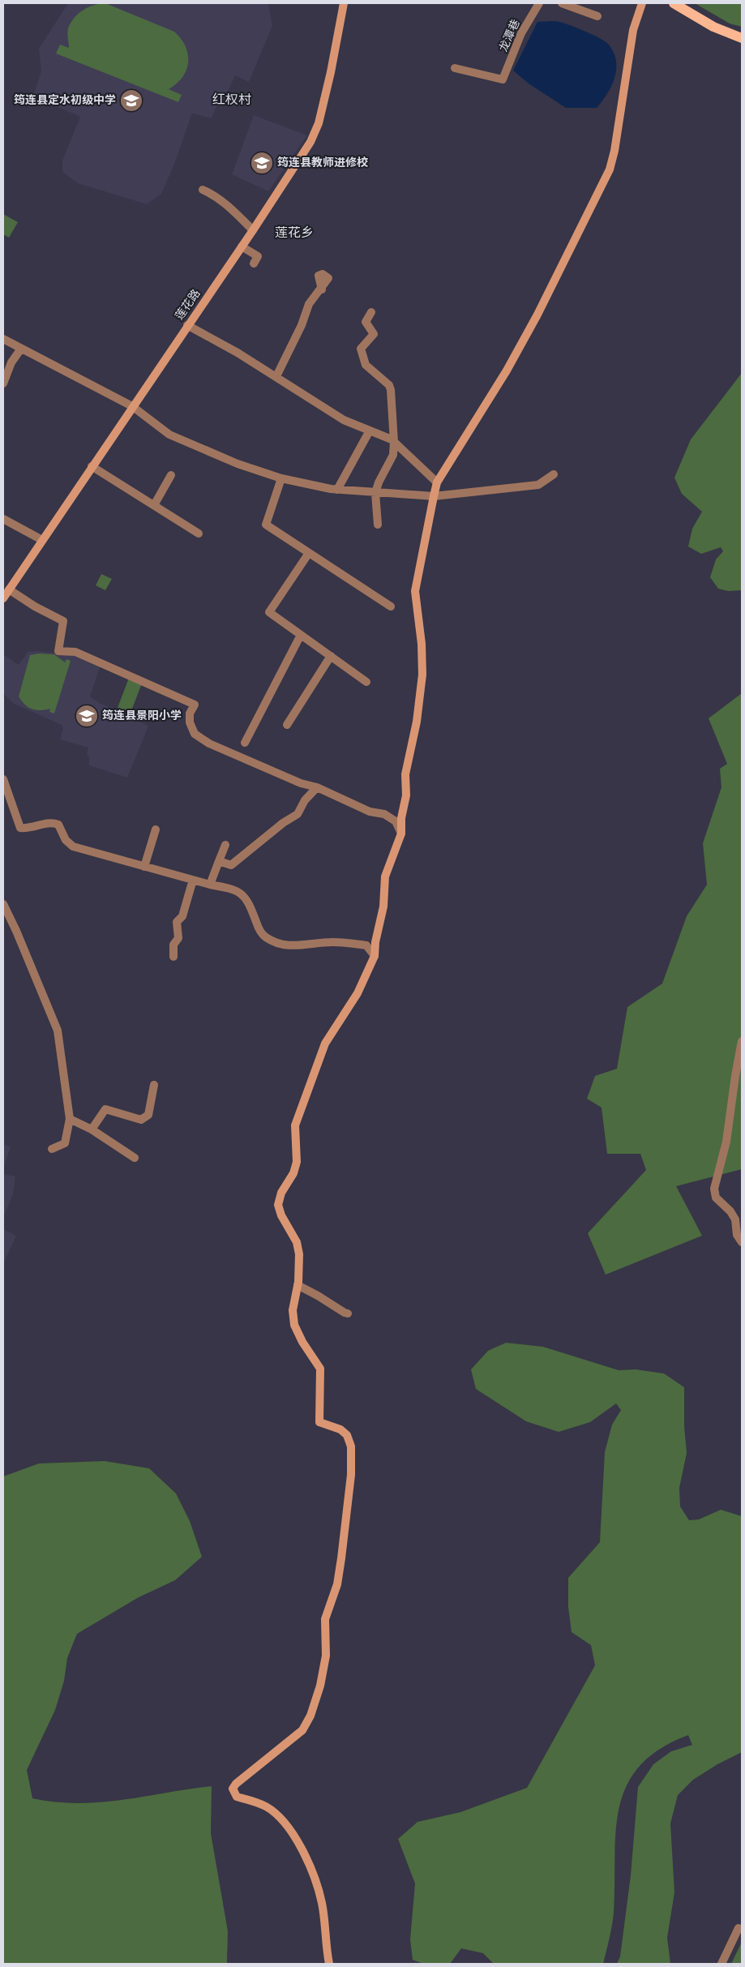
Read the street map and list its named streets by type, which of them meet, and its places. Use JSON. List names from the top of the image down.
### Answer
{
  "streets": {
    "street": ["龙潭巷", "莲花路"]
  },
  "districts": ["红权村", "莲花乡"],
  "places": {
    "school or university": ["筠连县定水初级中学", "筠连县教师进修校", "筠连县景阳小学"]
  }
}
